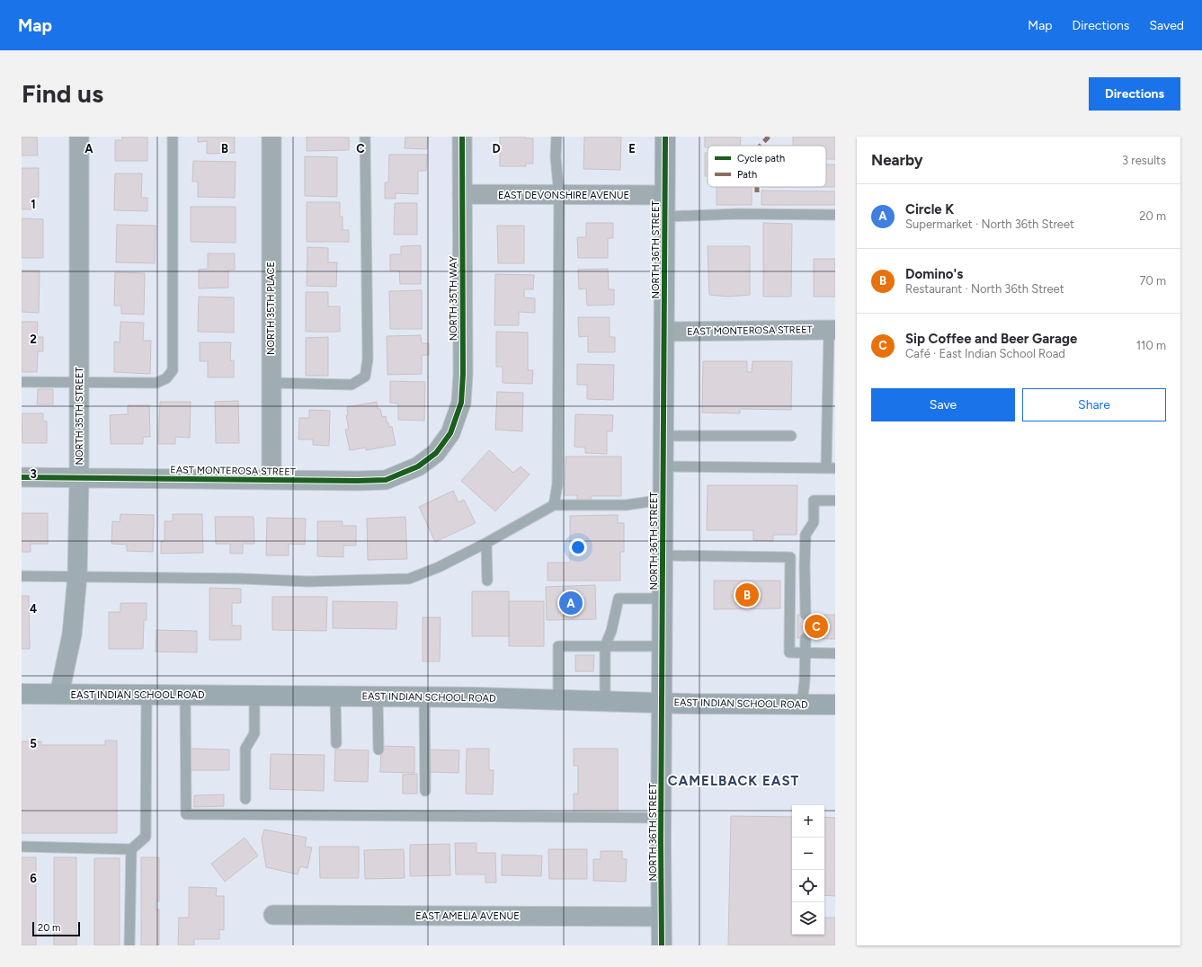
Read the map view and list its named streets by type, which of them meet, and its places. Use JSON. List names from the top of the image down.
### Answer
{
  "streets": {
    "main road": ["NORTH 36TH STREET", "EAST INDIAN SCHOOL ROAD"],
    "street": [
      "EAST DEVONSHIRE AVENUE",
      "NORTH 35TH WAY",
      "NORTH 35TH PLACE",
      "EAST MONTEROSA STREET",
      "NORTH 35TH STREET",
      "EAST AMELIA AVENUE"
    ]
  },
  "crossings": [
    ["EAST DEVONSHIRE AVENUE", "NORTH 36TH STREET"],
    ["EAST DEVONSHIRE AVENUE", "NORTH 35TH WAY"],
    ["NORTH 36TH STREET", "EAST MONTEROSA STREET"],
    ["NORTH 36TH STREET", "EAST INDIAN SCHOOL ROAD"],
    ["NORTH 36TH STREET", "EAST AMELIA AVENUE"],
    ["NORTH 35TH WAY", "EAST MONTEROSA STREET"],
    ["NORTH 35TH PLACE", "EAST MONTEROSA STREET"],
    ["EAST MONTEROSA STREET", "NORTH 35TH STREET"],
    ["NORTH 35TH STREET", "EAST INDIAN SCHOOL ROAD"]
  ],
  "districts": ["CAMELBACK EAST"],
  "legend": ["Cycle path", "Path"],
  "scale_bar": "20 m",
  "page": {
    "header": "Map",
    "nav": ["Map", "Directions", "Saved"],
    "buttons": [
      "Directions",
      ["Save", "Share"]
    ],
    "title": "Find us",
    "heading": ["Nearby", "3 results"],
    "list": [
      {
        "mark": "A",
        "name": "Circle K",
        "note": "Supermarket · North 36th Street",
        "value": "20 m"
      },
      {
        "mark": "B",
        "name": "Domino's",
        "note": "Restaurant · North 36th Street",
        "value": "70 m"
      },
      {
        "mark": "C",
        "name": "Sip Coffee and Beer Garage",
        "note": "Café · East Indian School Road",
        "value": "110 m"
      }
    ],
    "pins": ["B", "A", "C"],
    "map_buttons": ["+", "−"],
    "scale": "20 m"
  },
  "grid": {
    "columns": [
      "A",
      "B",
      "C",
      "D",
      "E"
    ],
    "rows": [
      "1",
      "2",
      "3",
      "4",
      "5",
      "6"
    ]
  }
}
